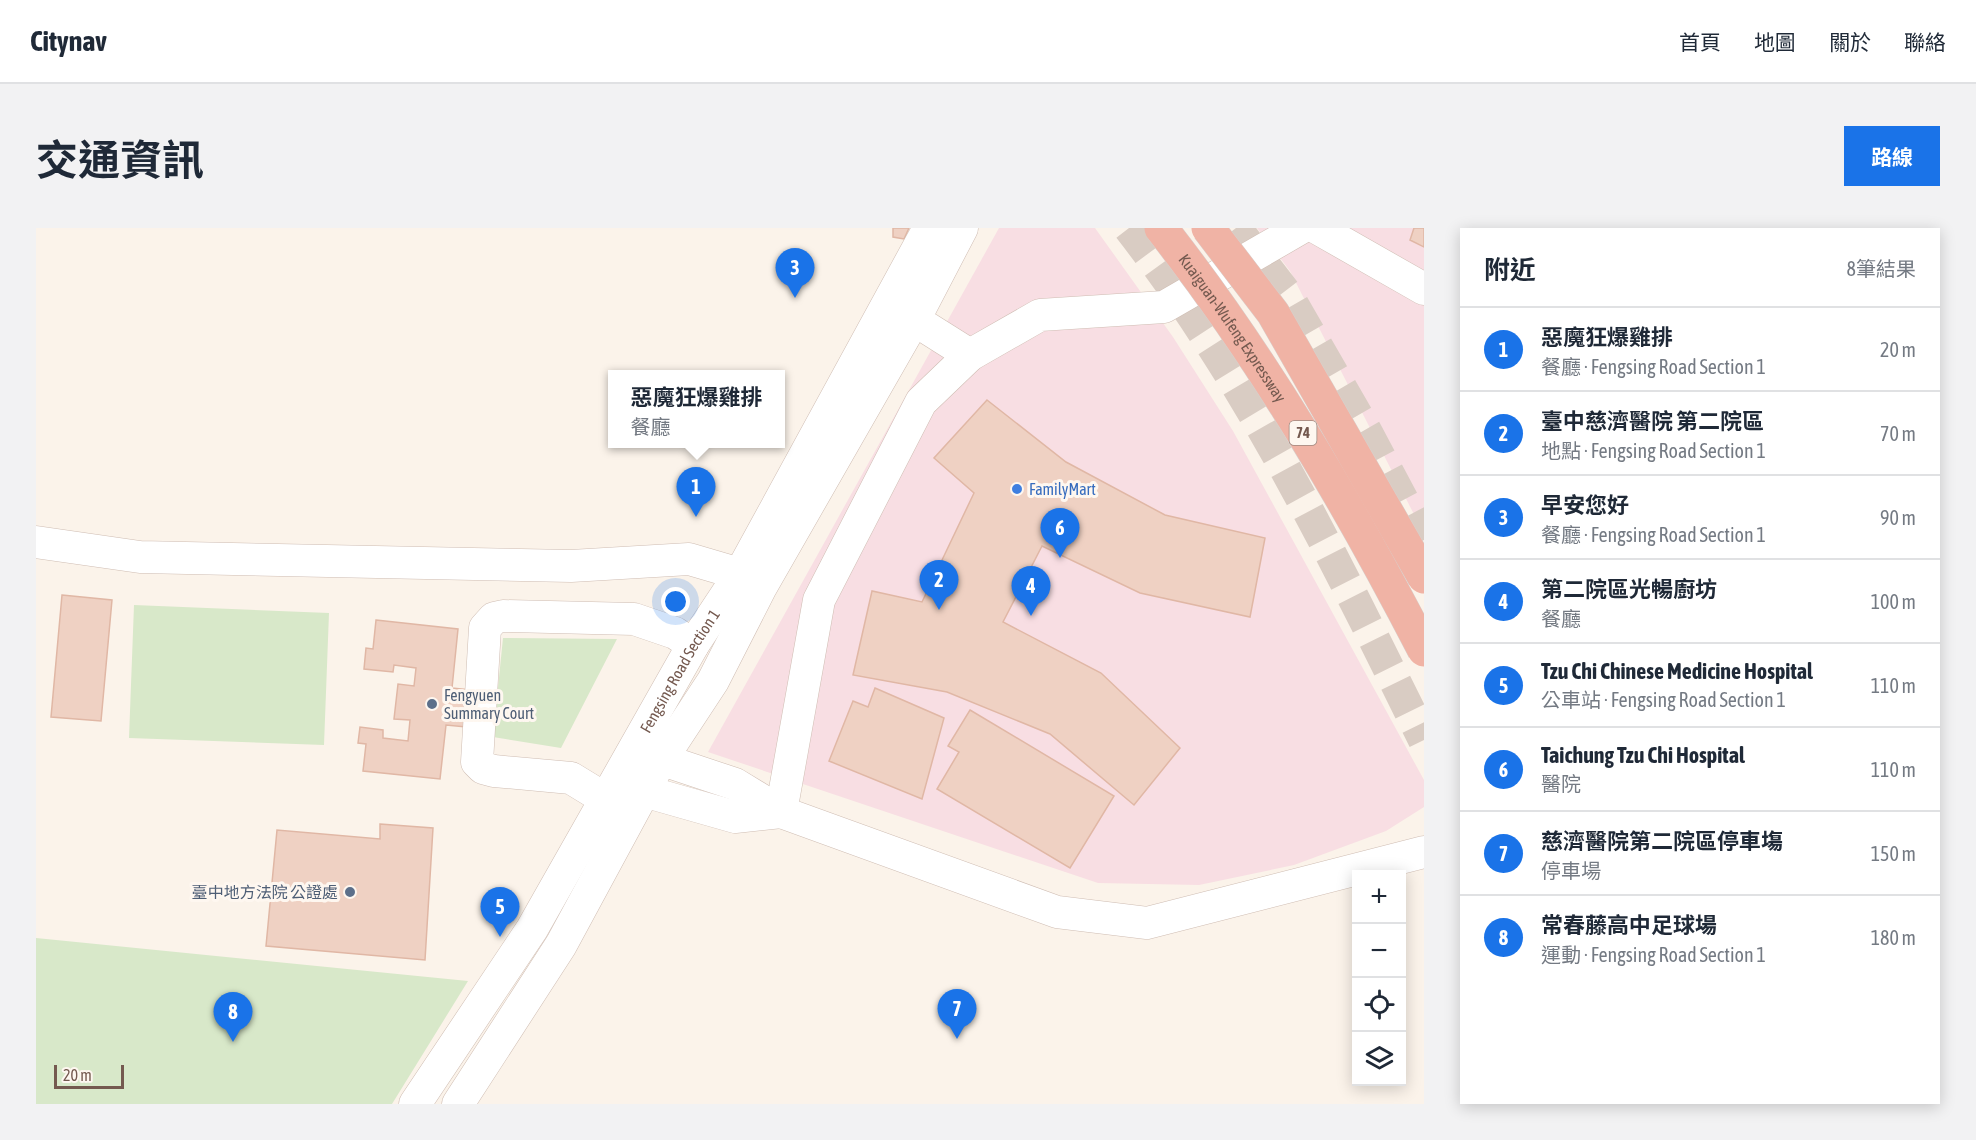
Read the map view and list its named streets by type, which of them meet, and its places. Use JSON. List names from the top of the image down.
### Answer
{
  "streets": {
    "highway": ["Kuaiguan-Wufeng Expressway", "74"],
    "street": ["Fengsing Road Section 1"]
  },
  "places": ["FamilyMart", "Fengyuen Summary Court", "臺中地方法院 公證處"],
  "scale_bar": "20 m",
  "page": {
    "header": "Citynav",
    "nav": [
      "首頁",
      "地圖",
      "關於",
      "聯絡"
    ],
    "title": "交通資訊",
    "buttons": "路線",
    "heading": ["附近", "8筆結果"],
    "pins": [
      "3",
      "1",
      "6",
      "2",
      "4",
      "5",
      "7",
      "8"
    ],
    "list": [
      {
        "mark": "1",
        "name": "惡魔狂爆雞排",
        "note": "餐廳 · Fengsing Road Section 1",
        "value": "20 m"
      },
      {
        "mark": "2",
        "name": "臺中慈濟醫院 第二院區",
        "note": "地點 · Fengsing Road Section 1",
        "value": "70 m"
      },
      {
        "mark": "3",
        "name": "早安您好",
        "note": "餐廳 · Fengsing Road Section 1",
        "value": "90 m"
      },
      {
        "mark": "4",
        "name": "第二院區光暢廚坊",
        "note": "餐廳",
        "value": "100 m"
      },
      {
        "mark": "5",
        "name": "Tzu Chi Chinese Medicine Hospital",
        "note": "公車站 · Fengsing Road Section 1",
        "value": "110 m"
      },
      {
        "mark": "6",
        "name": "Taichung Tzu Chi Hospital",
        "note": "醫院",
        "value": "110 m"
      },
      {
        "mark": "7",
        "name": "慈濟醫院第二院區停車塲",
        "note": "停車場",
        "value": "150 m"
      },
      {
        "mark": "8",
        "name": "常春藤高中足球場",
        "note": "運動 · Fengsing Road Section 1",
        "value": "180 m"
      }
    ],
    "popup": ["惡魔狂爆雞排", "餐廳"],
    "map_buttons": ["+", "−"],
    "scale": "20 m"
  }
}
